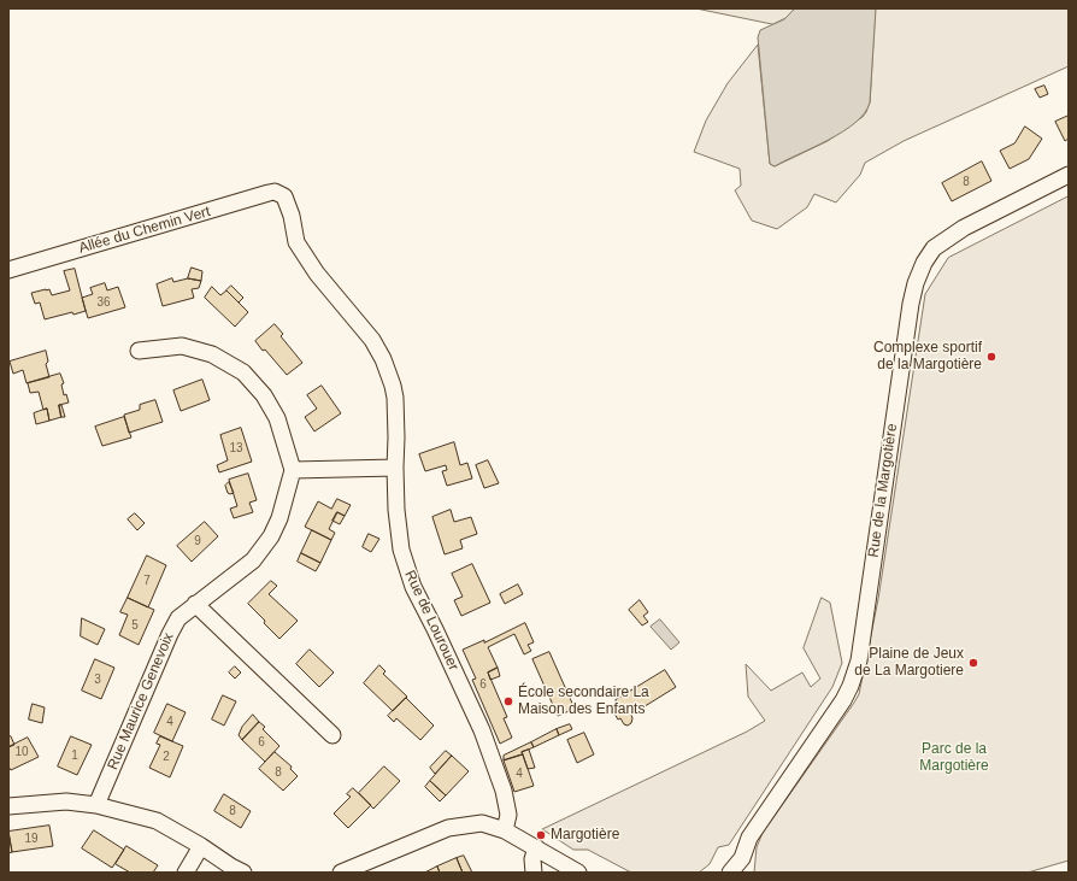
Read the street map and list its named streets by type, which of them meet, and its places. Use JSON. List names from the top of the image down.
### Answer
{
  "streets": {
    "street": [
      "Allée du Chemin Vert",
      "Rue de la Margotière",
      "Rue de Lourouer",
      "Rue Maurice Genevoix"
    ]
  },
  "crossings": [
    ["Allée du Chemin Vert", "Rue de Lourouer"]
  ],
  "parks": ["Parc de la Margotière"],
  "places": [
    "Complexe sportif de la Margotière",
    "Plaine de Jeux de La Margotiere",
    "École secondaire La Maison des Enfants",
    "Margotière"
  ],
  "house_numbers": [
    "8",
    "36",
    "13",
    "9",
    "7",
    "5",
    "3",
    "6",
    "4",
    "6",
    "10",
    "1",
    "2",
    "8",
    "4",
    "8",
    "19"
  ]
}
